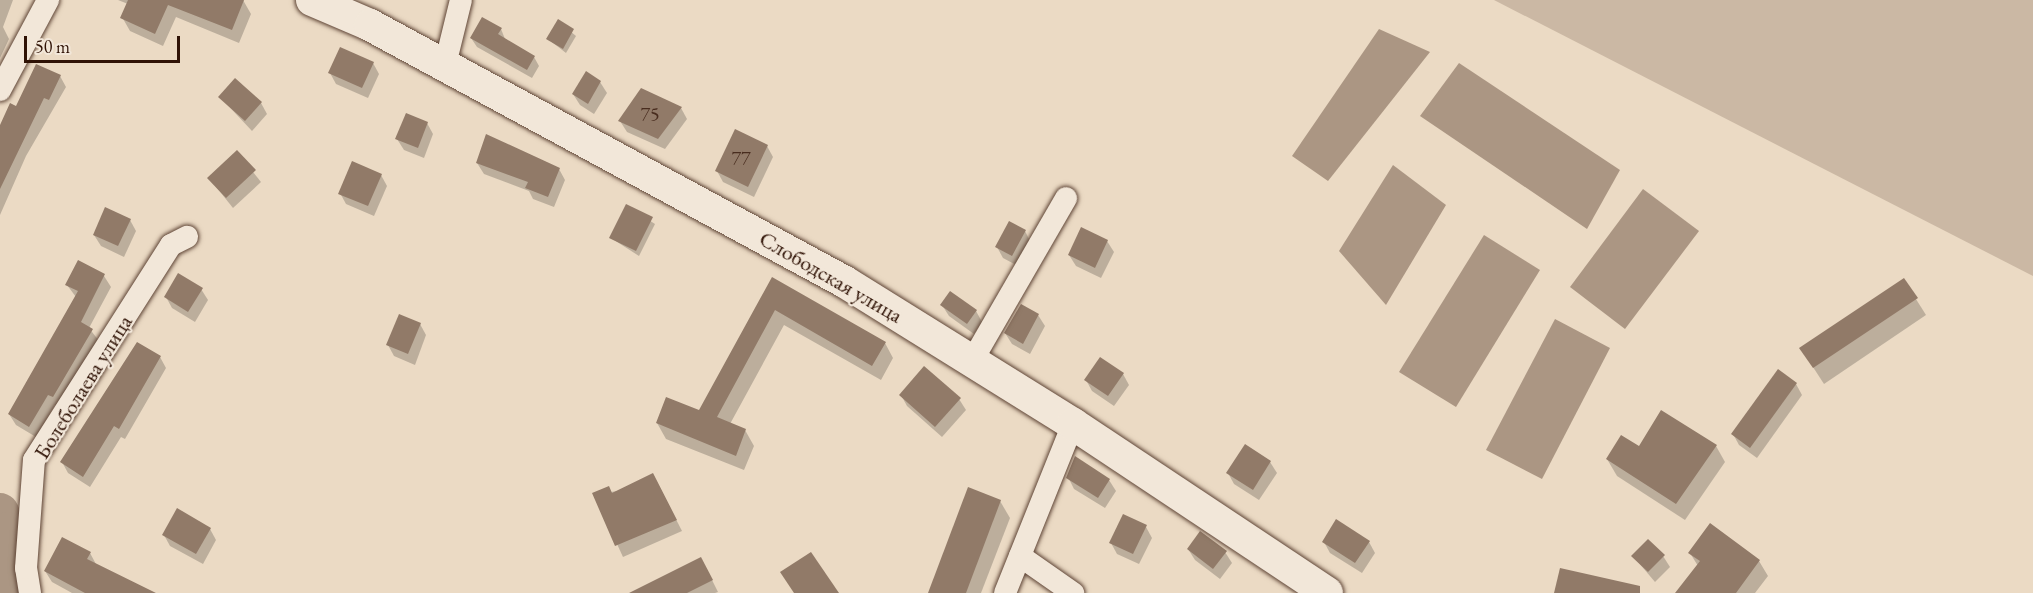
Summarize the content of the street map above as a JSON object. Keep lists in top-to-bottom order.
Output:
{
  "streets": {
    "street": ["Слободская улица", "Болеболаева улица"]
  },
  "house_numbers": ["75", "77"],
  "scale_bar": "50 m"
}
